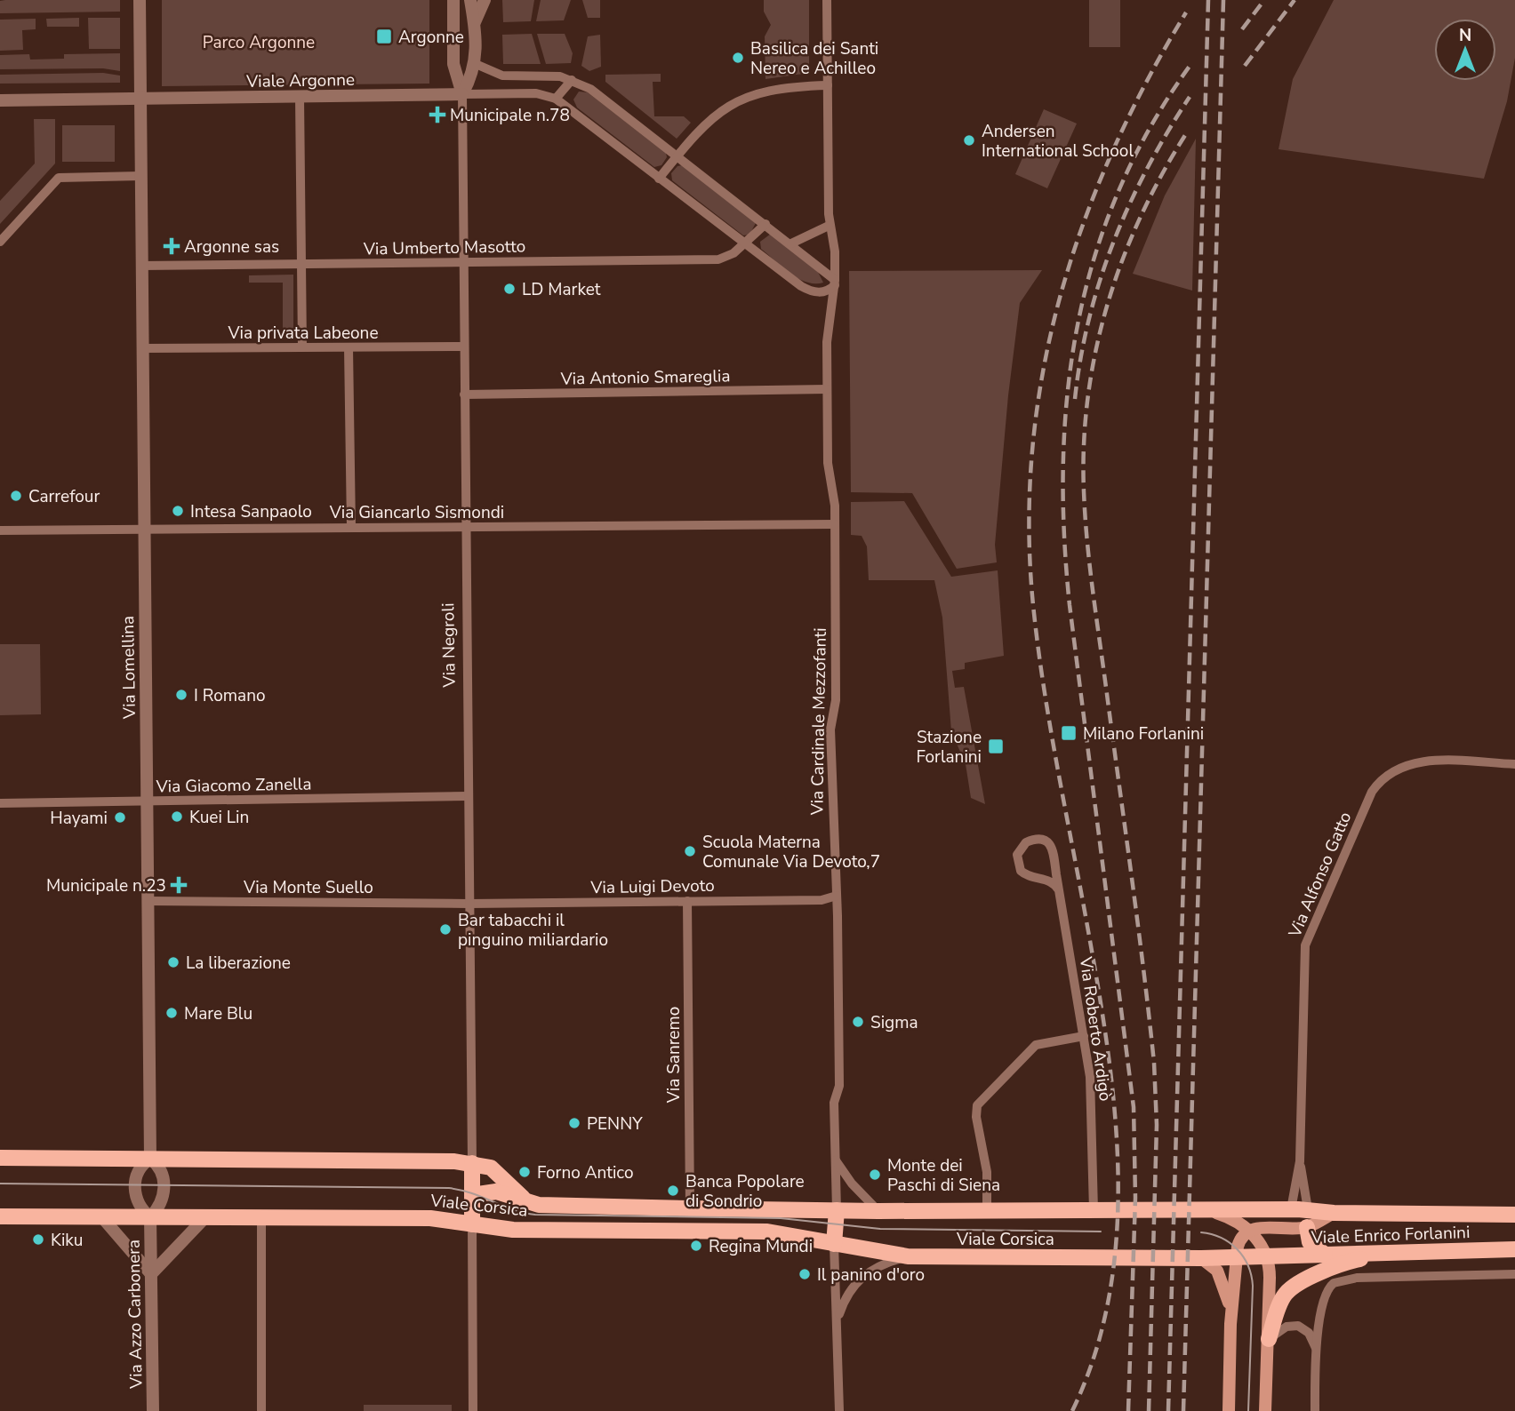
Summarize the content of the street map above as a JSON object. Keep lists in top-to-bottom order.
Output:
{
  "streets": {
    "main road": ["Via Negroli", "Viale Corsica", "Viale Enrico Forlanini"],
    "street": [
      "Viale Argonne",
      "Via Umberto Masotto",
      "Via privata Labeone",
      "Via Antonio Smareglia",
      "Via Giancarlo Sismondi",
      "Via Lomellina",
      "Via Cardinale Mezzofanti",
      "Via Giacomo Zanella",
      "Via Alfonso Gatto",
      "Via Luigi Devoto",
      "Via Monte Suello",
      "Via Roberto Ardigò",
      "Via Sanremo",
      "Via Azzo Carbonera"
    ]
  },
  "crossings": [
    ["Viale Argonne", "Via Negroli"],
    ["Viale Argonne", "Via Lomellina"],
    ["Via Umberto Masotto", "Via Negroli"],
    ["Via Umberto Masotto", "Via Lomellina"],
    ["Via privata Labeone", "Via Negroli"],
    ["Via privata Labeone", "Via Lomellina"],
    ["Via Antonio Smareglia", "Via Negroli"],
    ["Via Antonio Smareglia", "Via Cardinale Mezzofanti"],
    ["Via Giancarlo Sismondi", "Via Negroli"],
    ["Via Giancarlo Sismondi", "Via Lomellina"],
    ["Via Giancarlo Sismondi", "Via Cardinale Mezzofanti"],
    ["Via Negroli", "Via Giacomo Zanella"],
    ["Via Negroli", "Via Luigi Devoto"],
    ["Via Negroli", "Via Monte Suello"],
    ["Via Negroli", "Viale Corsica"],
    ["Via Lomellina", "Via Giacomo Zanella"],
    ["Via Lomellina", "Via Monte Suello"],
    ["Via Lomellina", "Viale Corsica"],
    ["Via Lomellina", "Via Azzo Carbonera"],
    ["Via Cardinale Mezzofanti", "Via Luigi Devoto"],
    ["Via Cardinale Mezzofanti", "Viale Corsica"],
    ["Via Alfonso Gatto", "Viale Enrico Forlanini"],
    ["Via Luigi Devoto", "Via Monte Suello"],
    ["Via Luigi Devoto", "Via Sanremo"],
    ["Via Roberto Ardigò", "Viale Corsica"],
    ["Via Sanremo", "Viale Corsica"],
    ["Viale Corsica", "Viale Enrico Forlanini"],
    ["Viale Corsica", "Via Azzo Carbonera"]
  ],
  "parks": ["Parco Argonne"],
  "places": {
    "transit": ["Argonne", "Milano Forlanini", "Stazione Forlanini"],
    "other": [
      "Basilica dei Santi Nereo e Achilleo",
      "Andersen International School",
      "LD Market",
      "Carrefour",
      "Intesa Sanpaolo",
      "I Romano",
      "Kuei Lin",
      "Hayami",
      "Scuola Materna Comunale Via Devoto,7",
      "Bar tabacchi il pinguino miliardario",
      "La liberazione",
      "Mare Blu",
      "Sigma",
      "PENNY",
      "Forno Antico",
      "Monte dei Paschi di Siena",
      "Banca Popolare di Sondrio",
      "Kiku",
      "Regina Mundi",
      "Il panino d'oro"
    ],
    "health": ["Municipale n.78", "Argonne sas", "Municipale n.23"]
  },
  "north": "top"
}
